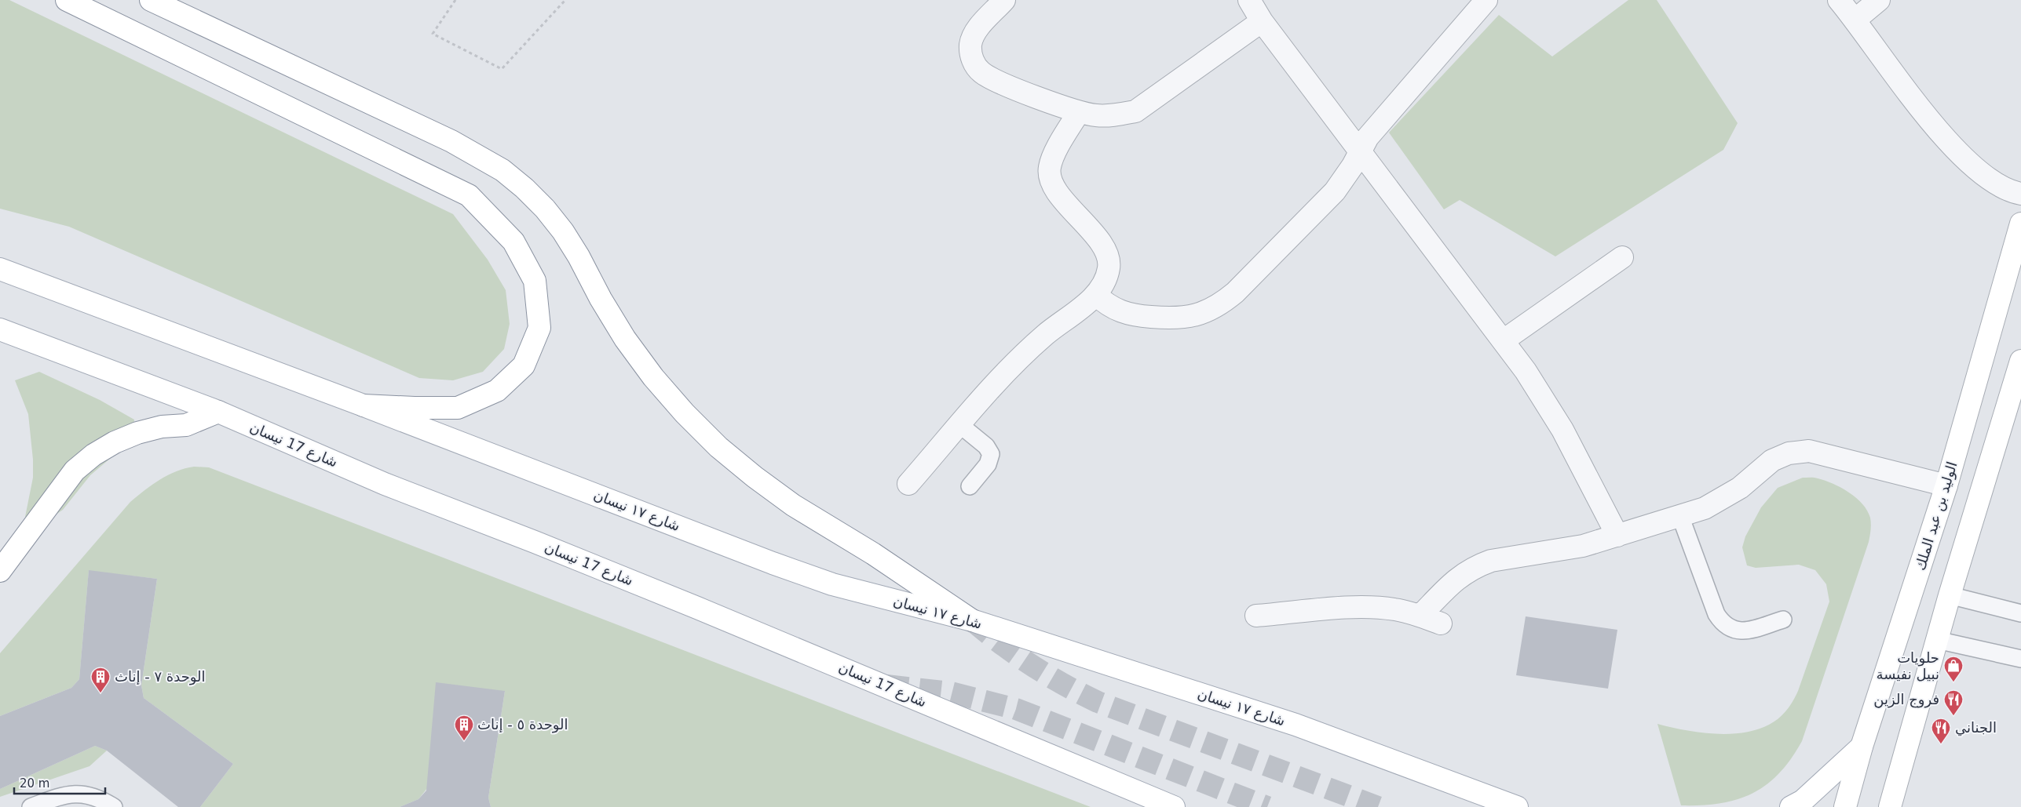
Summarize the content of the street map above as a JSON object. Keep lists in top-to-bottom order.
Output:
{
  "streets": {
    "main road": ["شارع 17 نيسان", "شارع ١٧ نيسان", "الوليد بن عبد الملك"]
  },
  "places": {
    "shop": ["حلويات نبيل نفيسة"],
    "building": ["الوحدة ٧ - إناث", "الوحدة ٥ - إناث"],
    "restaurant": ["فروج الزين", "الجناني"]
  },
  "scale_bar": "20 m"
}
